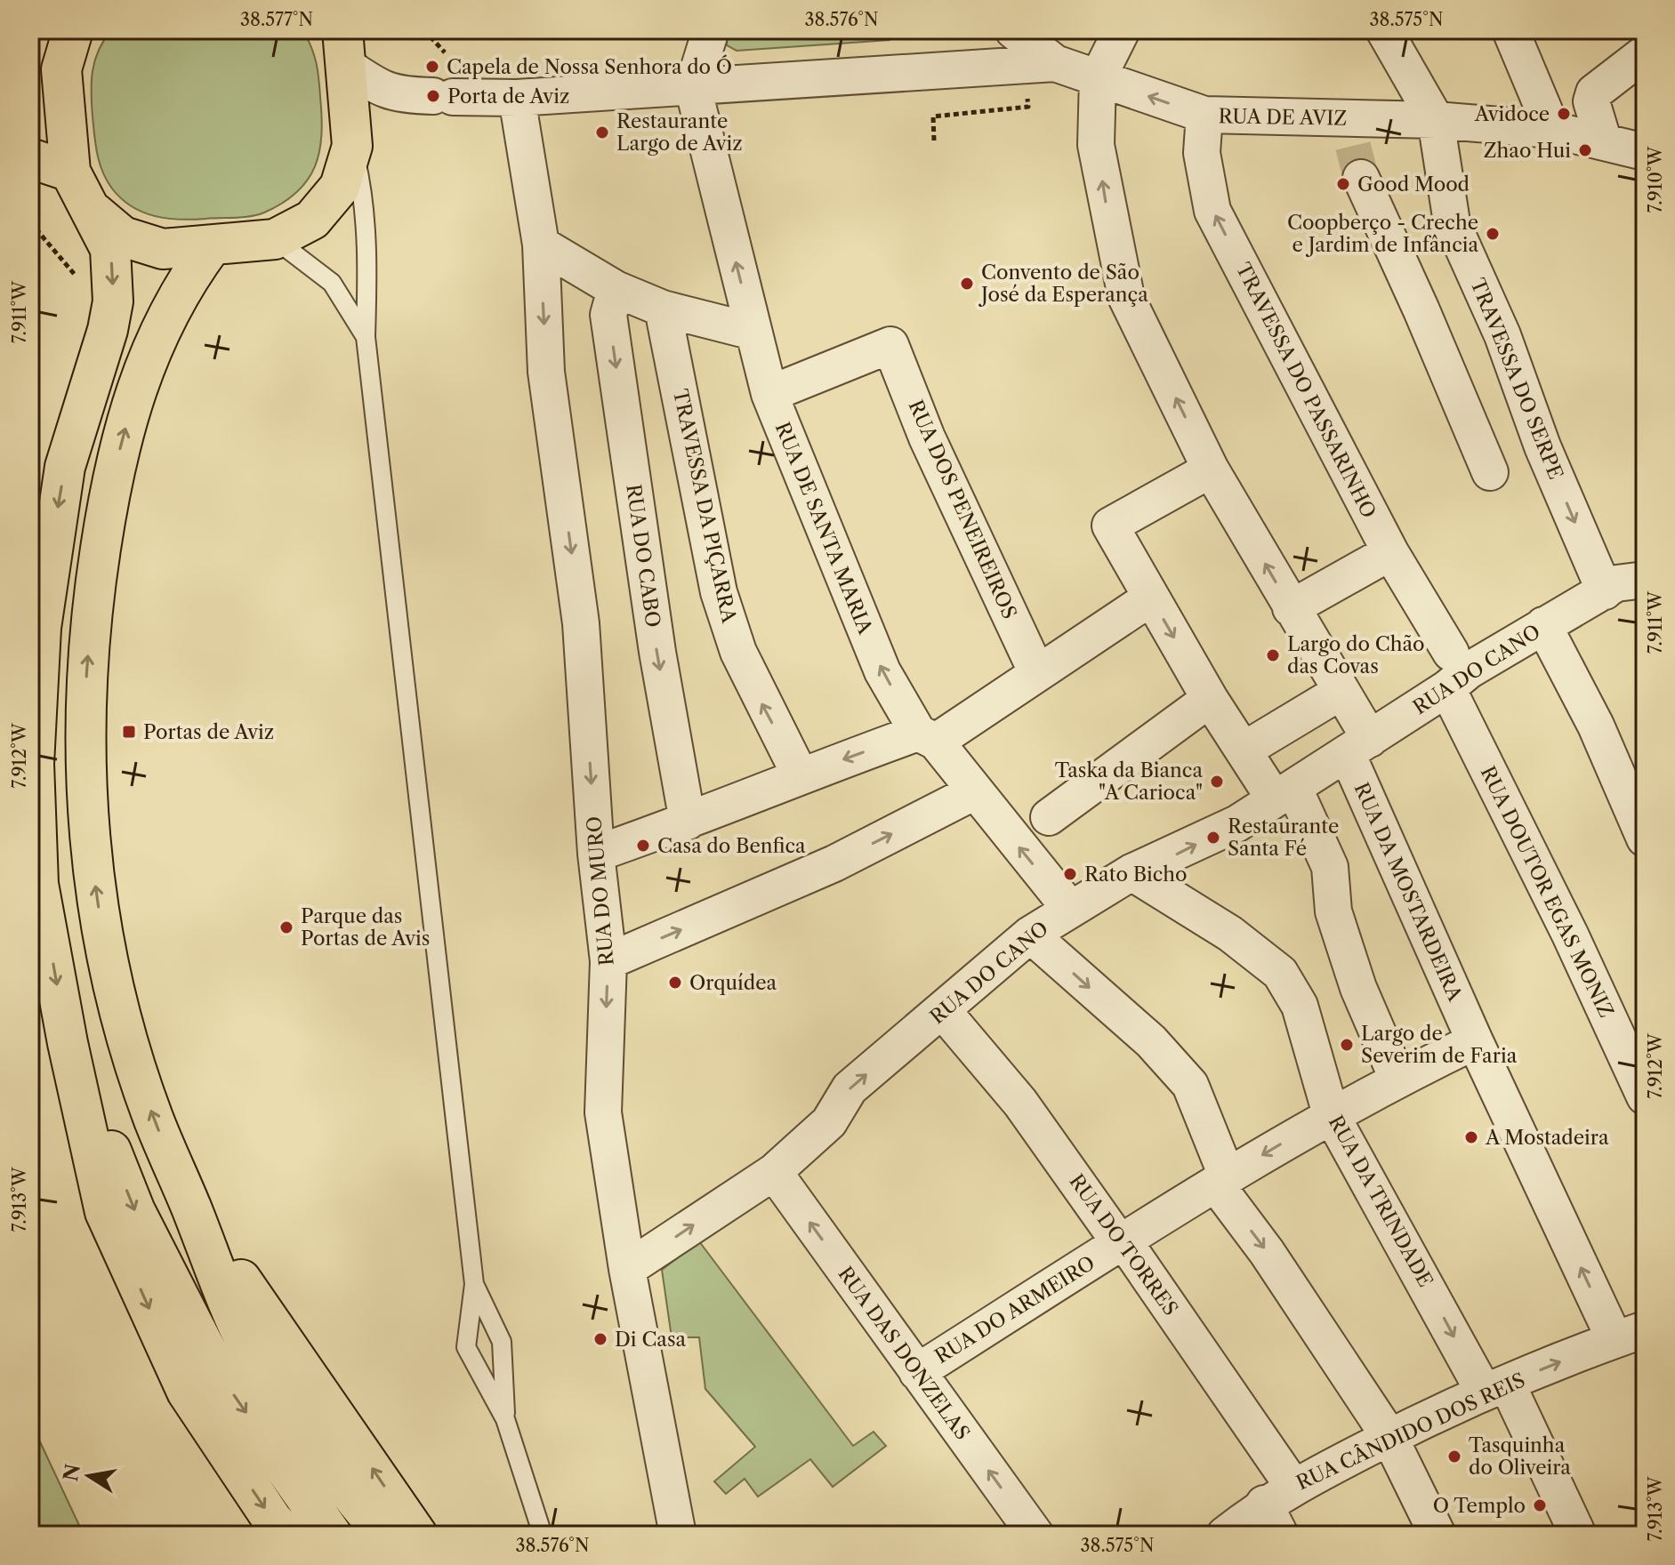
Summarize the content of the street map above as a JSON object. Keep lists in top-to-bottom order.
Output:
{
  "streets": {
    "street": [
      "RUA DE AVIZ",
      "TRAVESSA DO SERPE",
      "TRAVESSA DO PASSARINHO",
      "TRAVESSA DA PIÇARRA",
      "RUA DOS PENEIREIROS",
      "RUA DE SANTA MARIA",
      "RUA DO CABO",
      "RUA DO CANO",
      "RUA DO MURO",
      "RUA DA MOSTARDEIRA",
      "RUA DOUTOR EGAS MONIZ",
      "RUA DA TRINDADE",
      "RUA DO TORRES",
      "RUA DO ARMEIRO",
      "RUA DAS DONZELAS",
      "RUA CÂNDIDO DOS REIS"
    ]
  },
  "crossings": [
    ["RUA DE AVIZ", "TRAVESSA DO SERPE"],
    ["RUA DE AVIZ", "TRAVESSA DO PASSARINHO"],
    ["RUA DE AVIZ", "RUA DE SANTA MARIA"],
    ["RUA DE AVIZ", "RUA DO MURO"],
    ["TRAVESSA DO SERPE", "RUA DO CANO"],
    ["RUA DOS PENEIREIROS", "RUA DE SANTA MARIA"],
    ["RUA DE SANTA MARIA", "RUA DO CANO"],
    ["RUA DO CANO", "RUA DO MURO"],
    ["RUA DO CANO", "RUA DA MOSTARDEIRA"],
    ["RUA DO CANO", "RUA DOUTOR EGAS MONIZ"],
    ["RUA DO CANO", "RUA DA TRINDADE"],
    ["RUA DO CANO", "RUA DO TORRES"],
    ["RUA DO CANO", "RUA DAS DONZELAS"],
    ["RUA DA MOSTARDEIRA", "RUA CÂNDIDO DOS REIS"],
    ["RUA DA TRINDADE", "RUA DO ARMEIRO"],
    ["RUA DA TRINDADE", "RUA CÂNDIDO DOS REIS"],
    ["RUA DO TORRES", "RUA DO ARMEIRO"],
    ["RUA DO TORRES", "RUA CÂNDIDO DOS REIS"],
    ["RUA DO ARMEIRO", "RUA DAS DONZELAS"]
  ],
  "one_way": [
    "TRAVESSA DA PIÇARRA",
    "RUA DE SANTA MARIA",
    "RUA DO CABO",
    "RUA DO MURO",
    "RUA DAS DONZELAS"
  ],
  "places": {
    "other": [
      "Capela de Nossa Senhora do Ó",
      "Porta de Aviz",
      "Avidoce",
      "Restaurante Largo de Aviz",
      "Zhao Hui",
      "Good Mood",
      "Coopberço - Creche e Jardim de Infância",
      "Convento de São José da Esperança",
      "Largo do Chão das Covas",
      "Taska da Bianca \"A Carioca\"",
      "Restaurante Santa Fé",
      "Casa do Benfica",
      "Rato Bicho",
      "Parque das Portas de Avis",
      "Orquídea",
      "Largo de Severim de Faria",
      "A Mostadeira",
      "Di Casa",
      "Tasquinha do Oliveira",
      "O Templo"
    ],
    "transit": ["Portas de Aviz"]
  },
  "north": "left",
  "coordinates": [
    "38.577°N",
    "38.576°N",
    "38.575°N",
    "7.910°W",
    "7.911°W",
    "7.912°W",
    "7.913°W"
  ]
}
